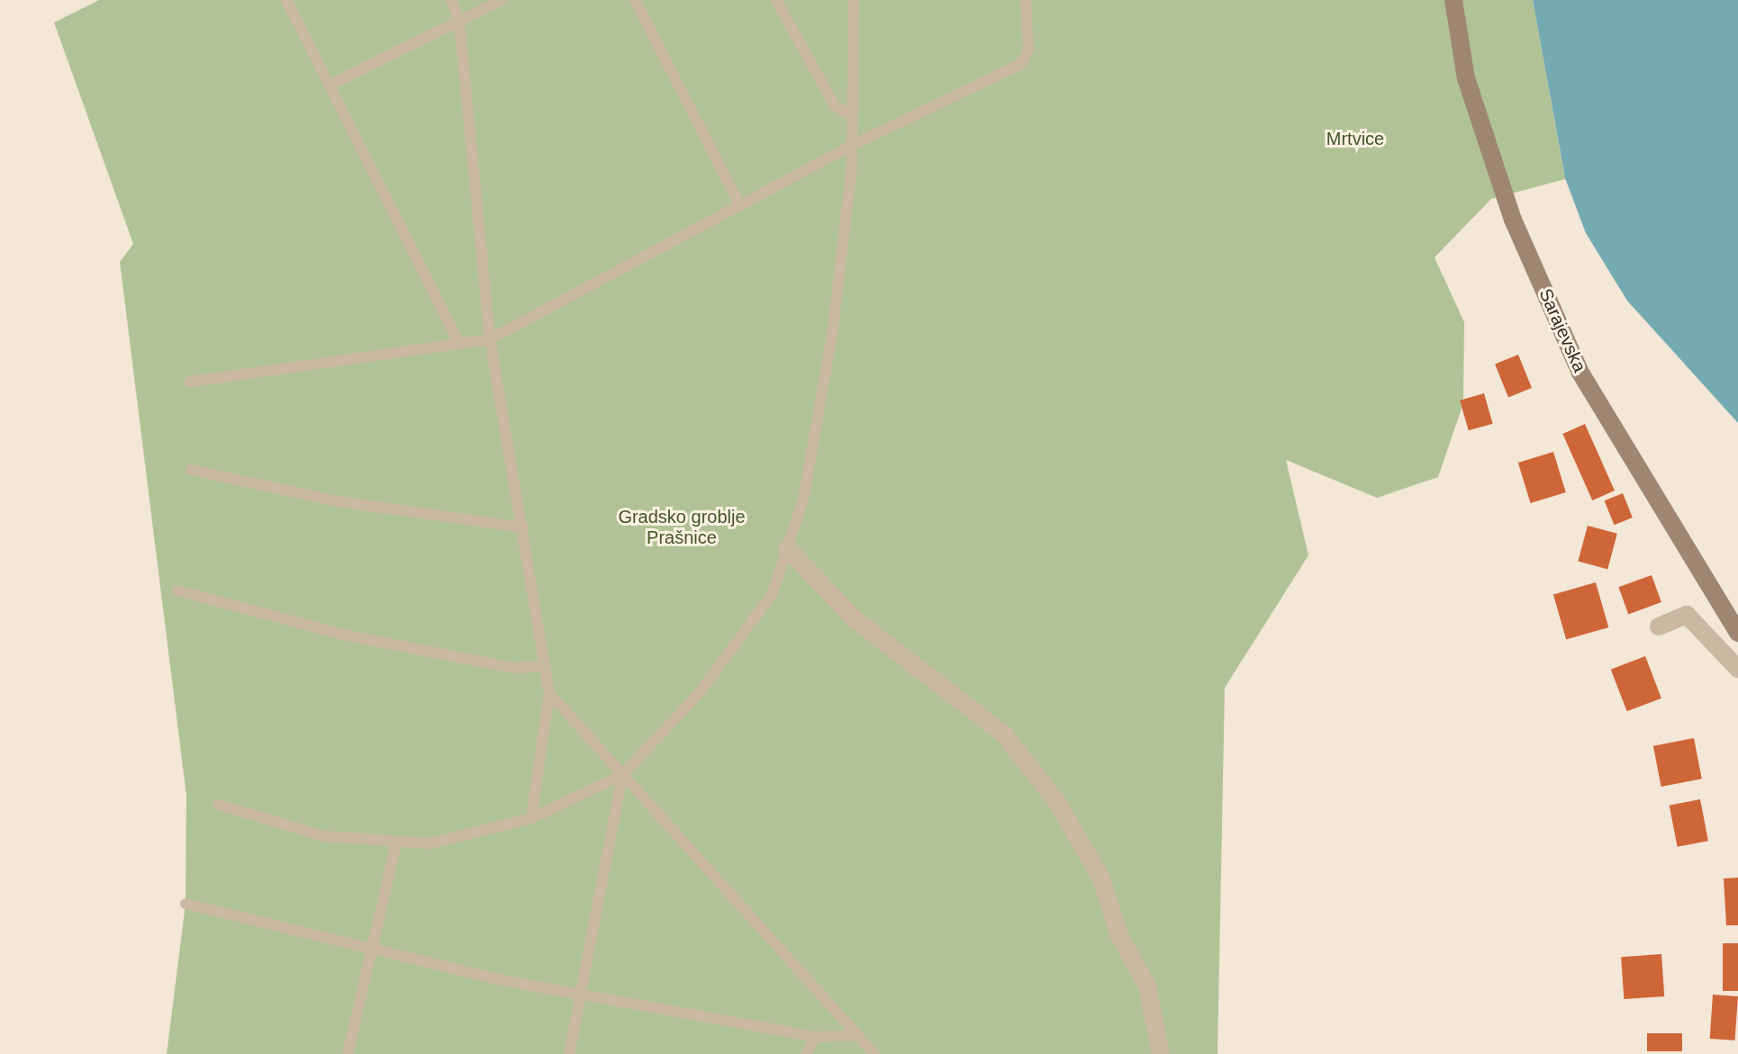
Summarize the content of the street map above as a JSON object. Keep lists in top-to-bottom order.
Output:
{
  "streets": {
    "main road": ["Sarajevska"]
  },
  "parks": ["Mrtvice", "Gradsko groblje Prašnice"]
}
